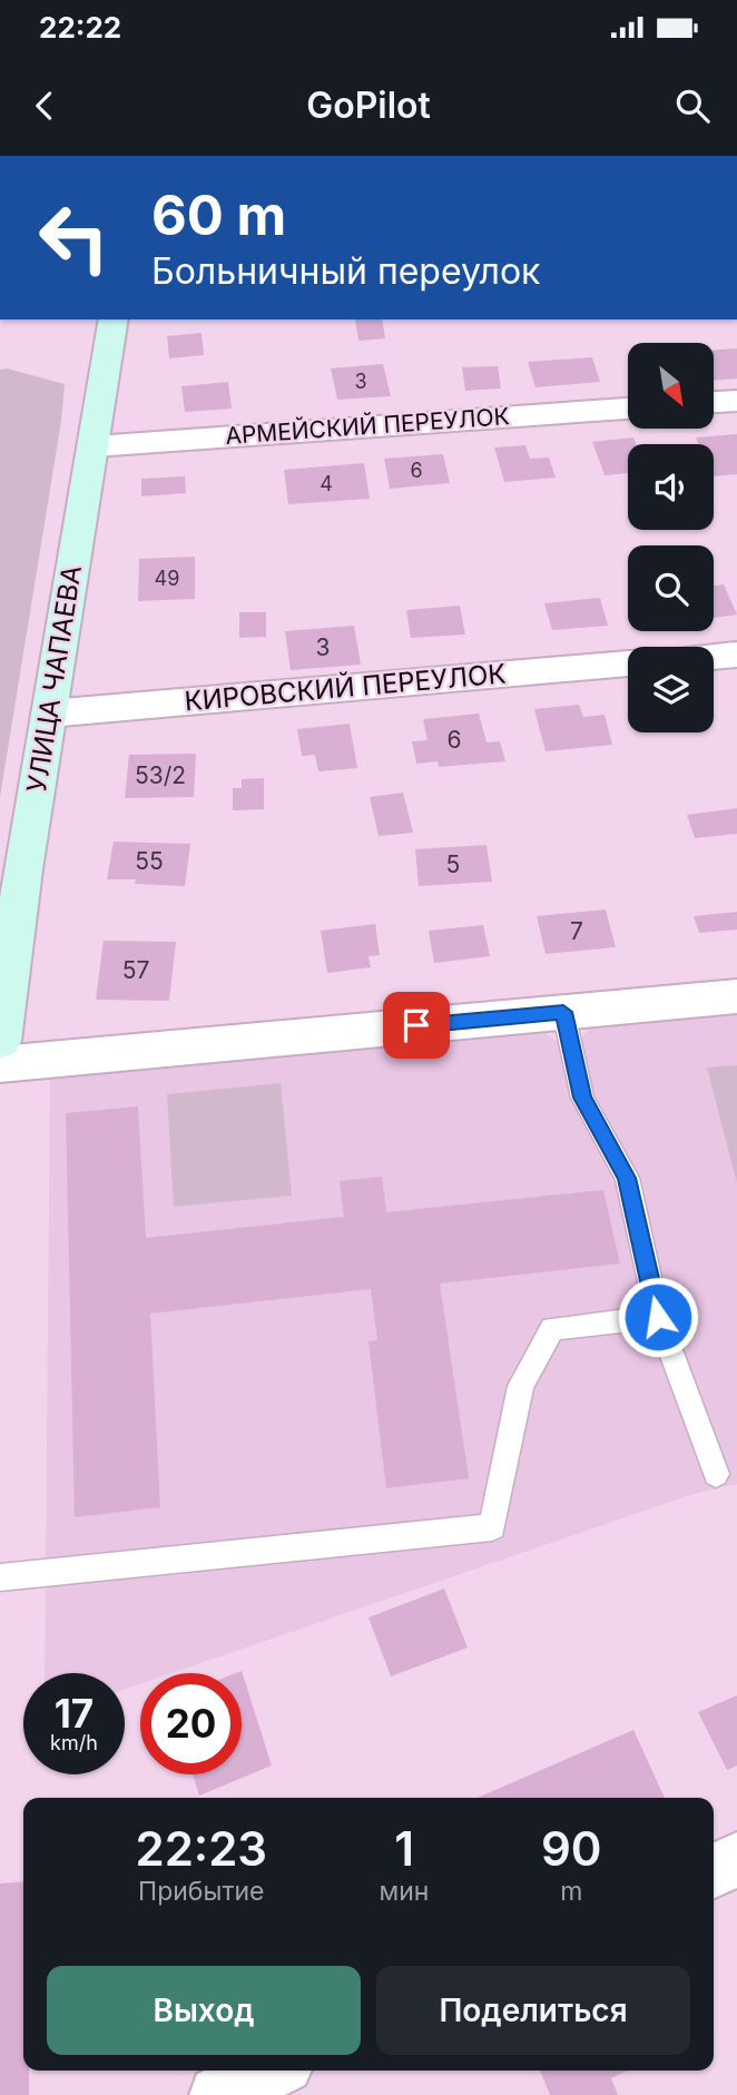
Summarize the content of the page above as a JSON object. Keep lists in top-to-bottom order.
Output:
{
  "streets": {
    "street": ["АРМЕЙСКИЙ ПЕРЕУЛОК", "УЛИЦА ЧАПАЕВА", "КИРОВСКИЙ ПЕРЕУЛОК"]
  },
  "crossings": [
    ["АРМЕЙСКИЙ ПЕРЕУЛОК", "УЛИЦА ЧАПАЕВА"],
    ["УЛИЦА ЧАПАЕВА", "КИРОВСКИЙ ПЕРЕУЛОК"]
  ],
  "house_numbers": [
    "3",
    "6",
    "4",
    "49",
    "3",
    "6",
    "53/2",
    "55",
    "5",
    "7",
    "57"
  ],
  "north": "bottom right",
  "page": {
    "status": "22:22",
    "header": "GoPilot",
    "turn": ["60 m", "Больничный переулок"],
    "speed": "17 km/h",
    "limit": "20",
    "eta": [
      "22:23",
      "Прибытие",
      "1",
      "мин",
      "90",
      "m"
    ],
    "buttons": ["Выход", "Поделиться"]
  }
}
